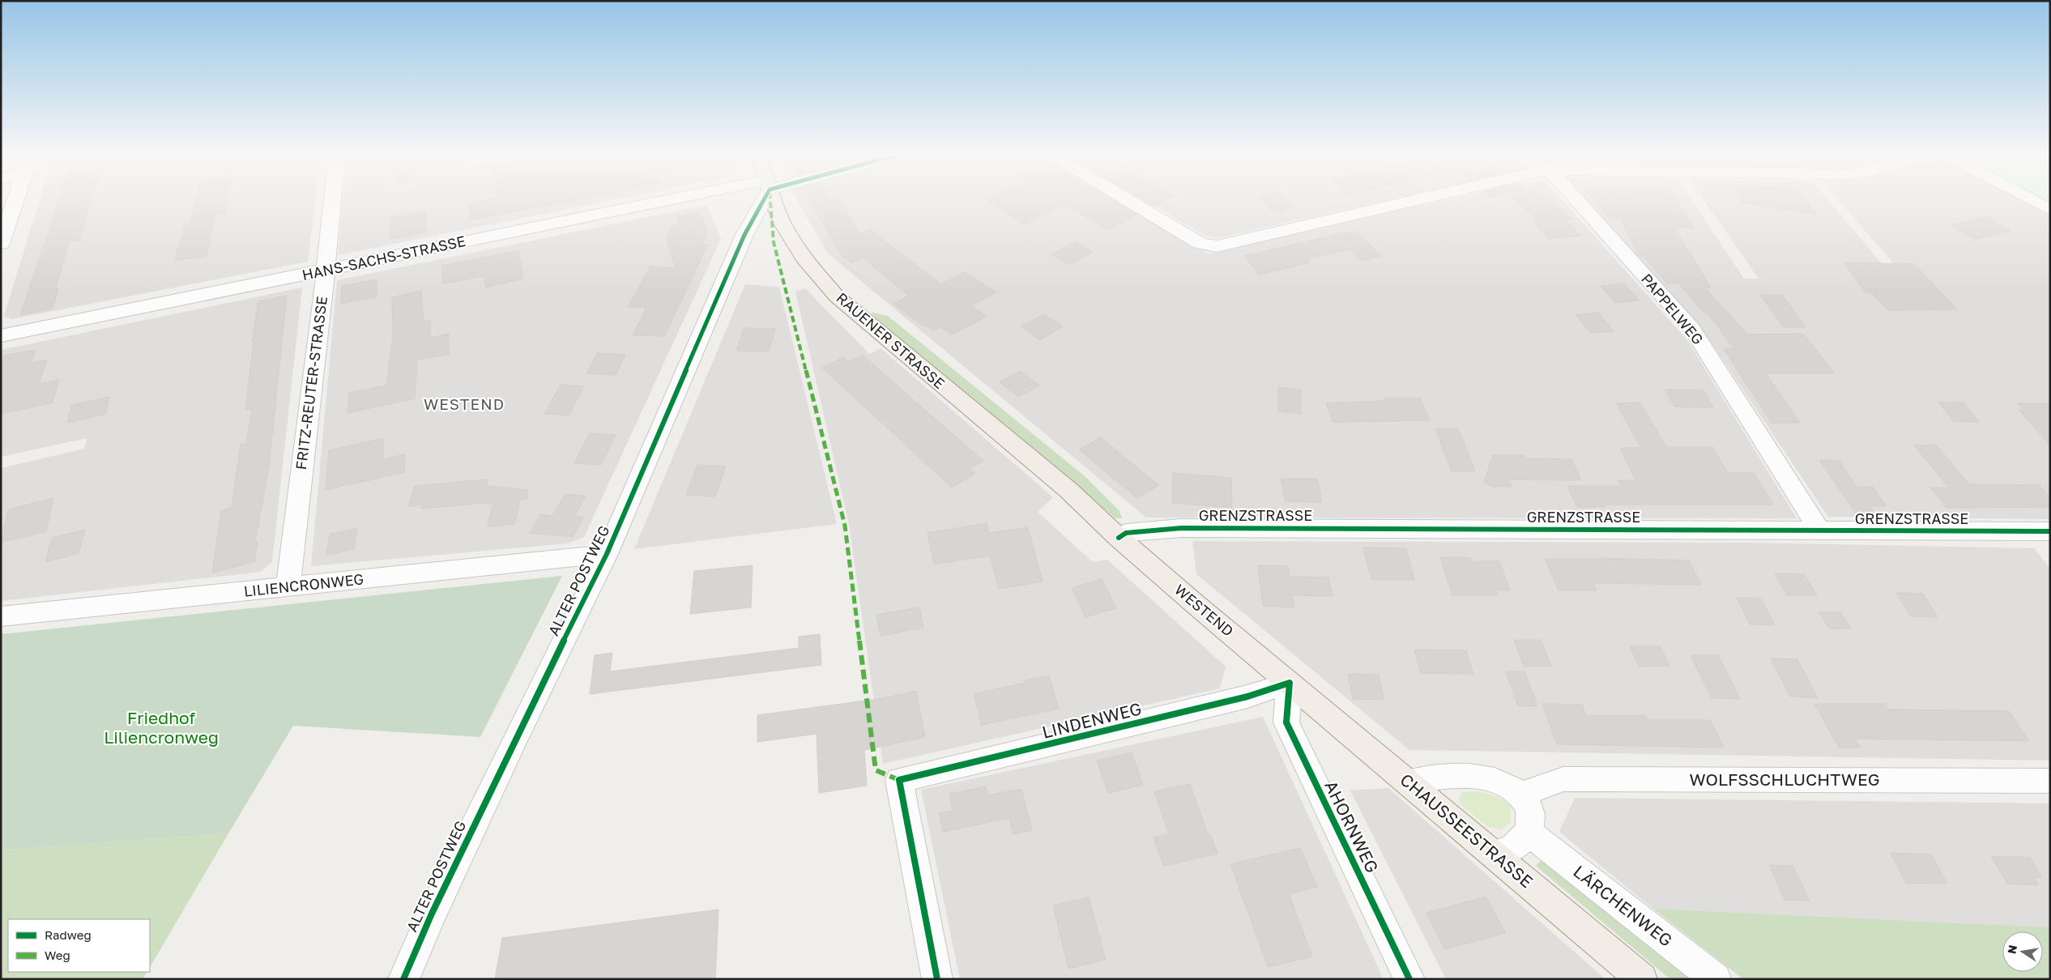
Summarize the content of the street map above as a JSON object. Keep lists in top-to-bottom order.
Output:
{
  "streets": {
    "main road": ["RAUENER STRASSE", "WESTEND", "CHAUSSEESTRASSE"],
    "street": [
      "HANS-SACHS-STRASSE",
      "PAPPELWEG",
      "FRITZ-REUTER-STRASSE",
      "GRENZSTRASSE",
      "ALTER POSTWEG",
      "LILIENCRONWEG",
      "LINDENWEG",
      "WOLFSSCHLUCHTWEG",
      "AHORNWEG",
      "LÄRCHENWEG"
    ]
  },
  "crossings": [
    ["HANS-SACHS-STRASSE", "FRITZ-REUTER-STRASSE"],
    ["PAPPELWEG", "GRENZSTRASSE"],
    ["RAUENER STRASSE", "GRENZSTRASSE"],
    ["RAUENER STRASSE", "WESTEND"],
    ["FRITZ-REUTER-STRASSE", "LILIENCRONWEG"],
    ["GRENZSTRASSE", "WESTEND"],
    ["ALTER POSTWEG", "LILIENCRONWEG"],
    ["WESTEND", "LINDENWEG"],
    ["WESTEND", "AHORNWEG"],
    ["WESTEND", "CHAUSSEESTRASSE"],
    ["LINDENWEG", "AHORNWEG"],
    ["LINDENWEG", "CHAUSSEESTRASSE"],
    ["AHORNWEG", "CHAUSSEESTRASSE"]
  ],
  "districts": ["WESTEND"],
  "parks": ["Friedhof Liliencronweg"],
  "legend": ["Radweg", "Weg"],
  "north": "left"
}
